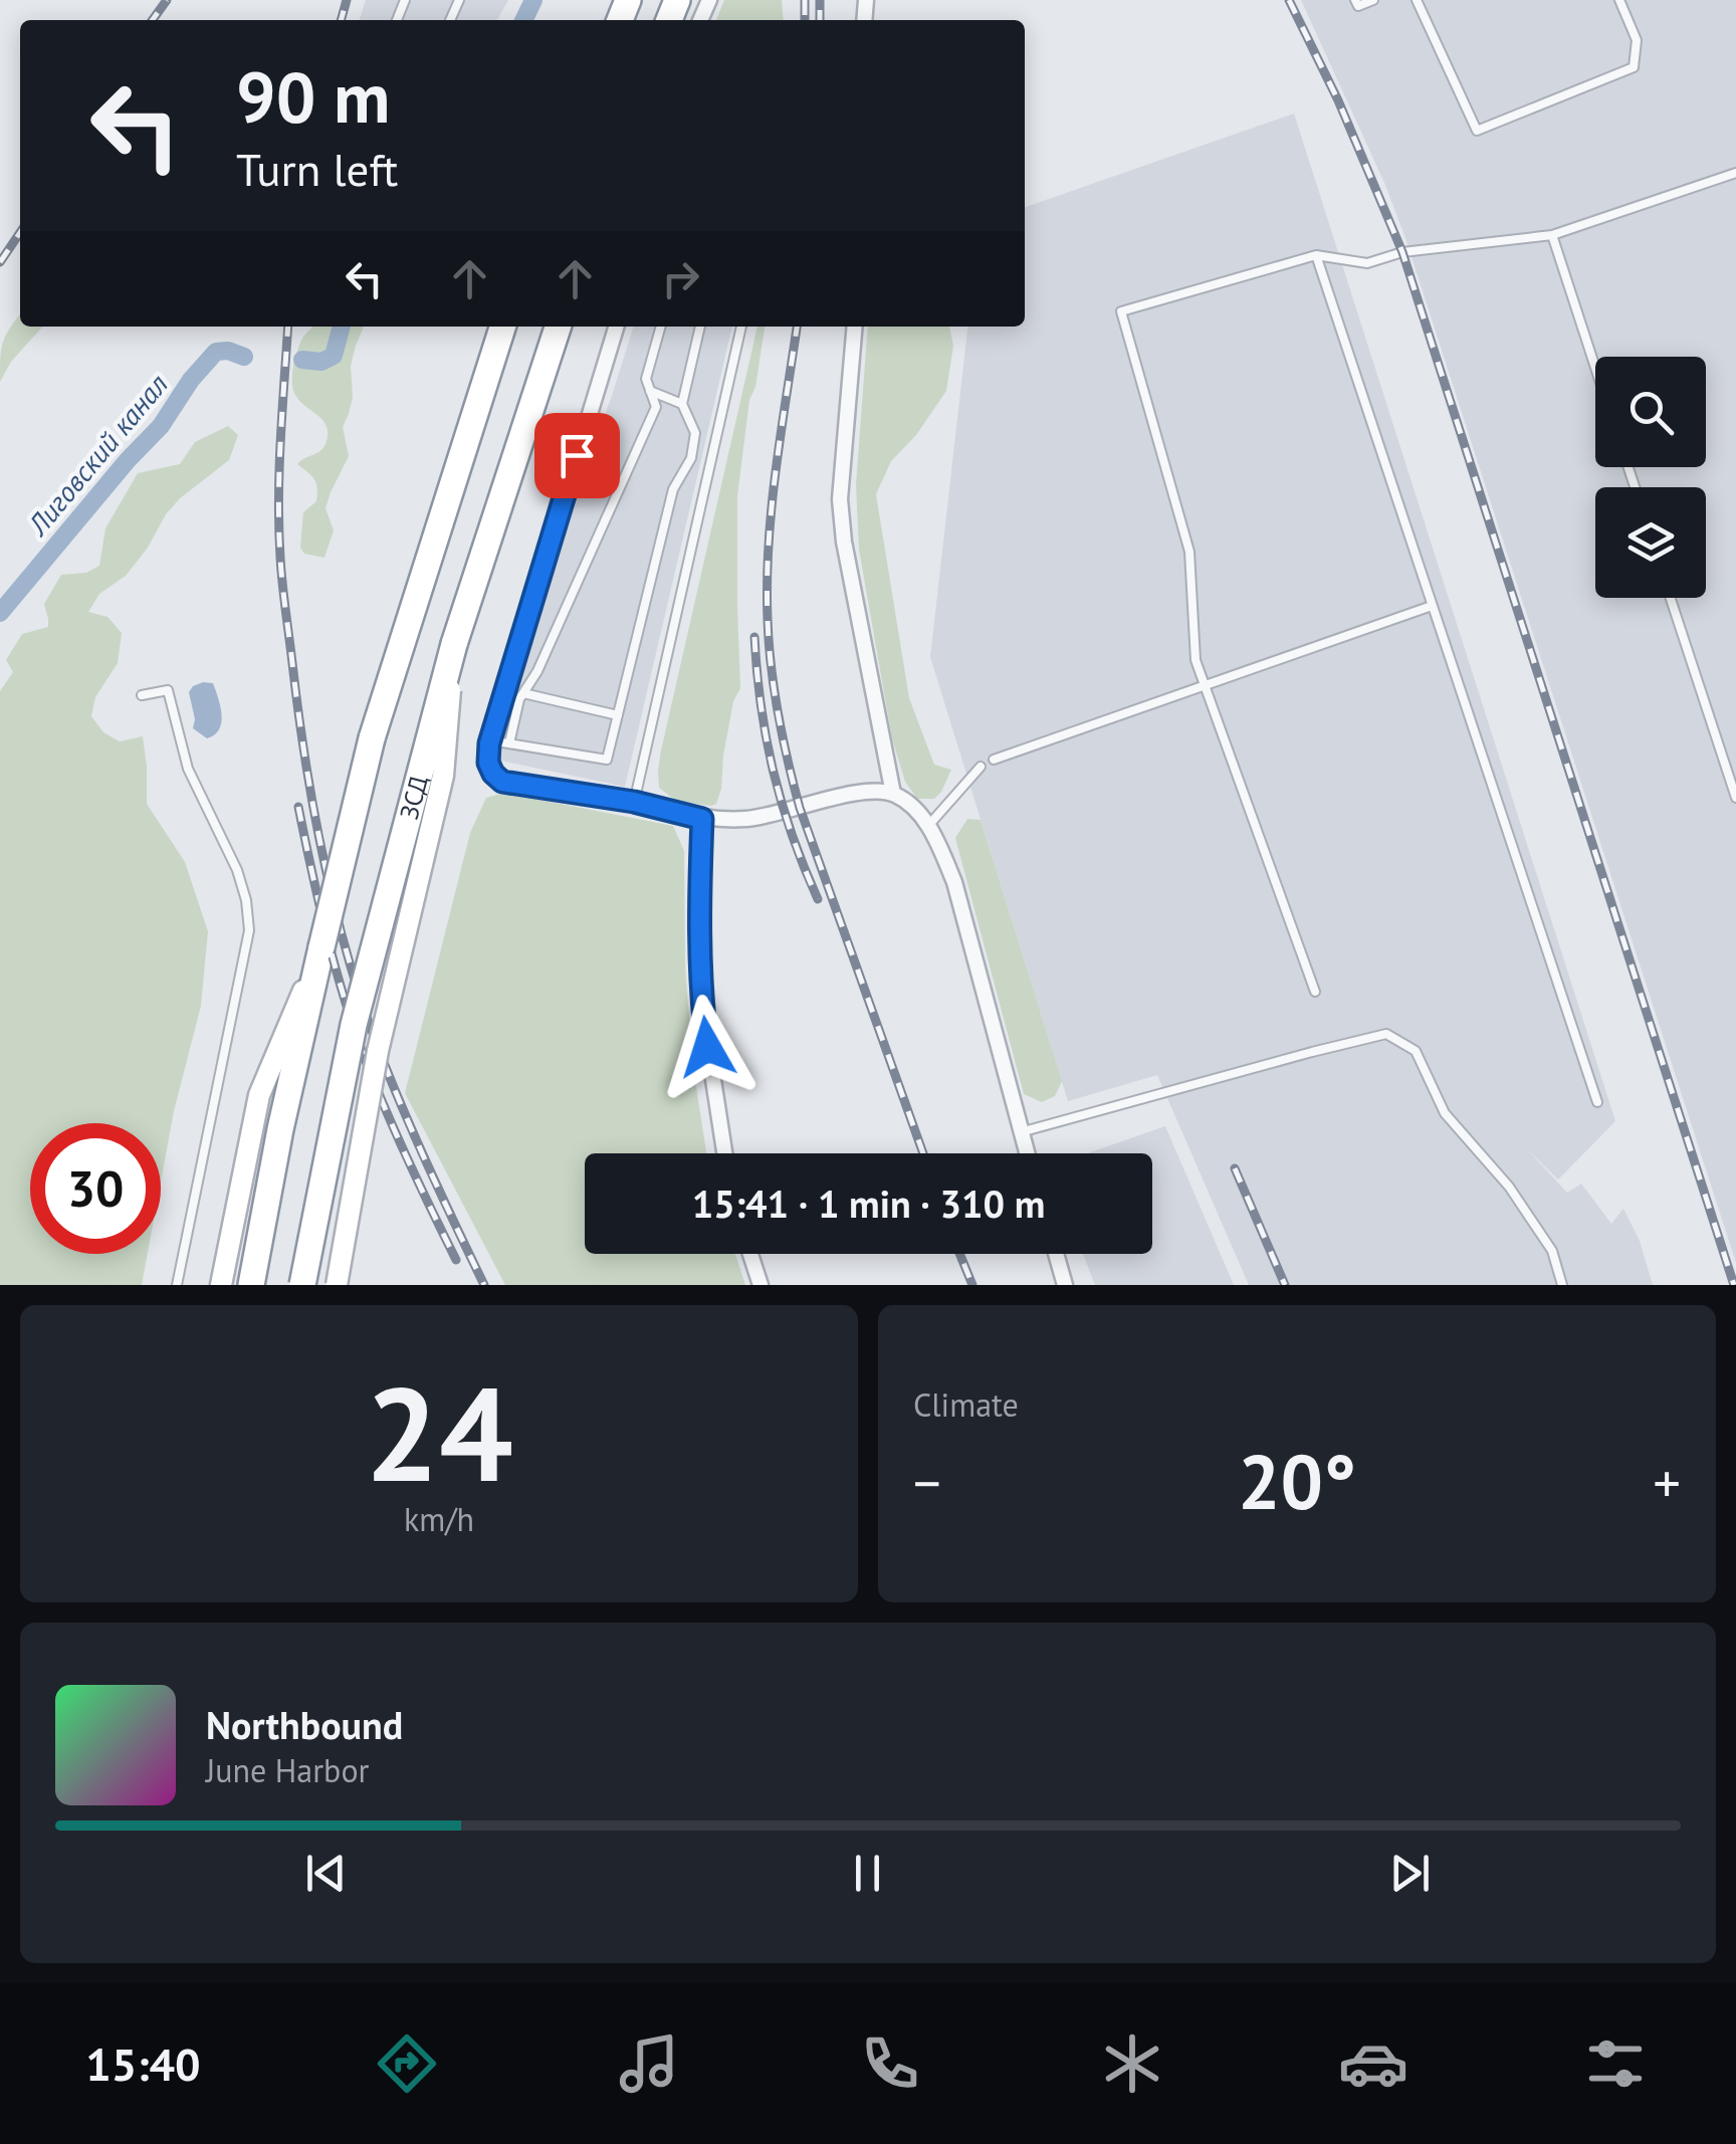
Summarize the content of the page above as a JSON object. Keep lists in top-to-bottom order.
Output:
{
  "streets": {
    "highway": ["ЗСД"]
  },
  "water": ["Лиговский канал"],
  "page": {
    "turn": ["90 m", "Turn left"],
    "limit": "30",
    "trip": "15:41 · 1 min · 310 m",
    "tile": [
      ["24", "km/h"],
      "Climate"
    ],
    "heat": ["−", "20°", "+"],
    "song": ["Northbound", "June Harbor"],
    "tabs": "15:40"
  }
}
